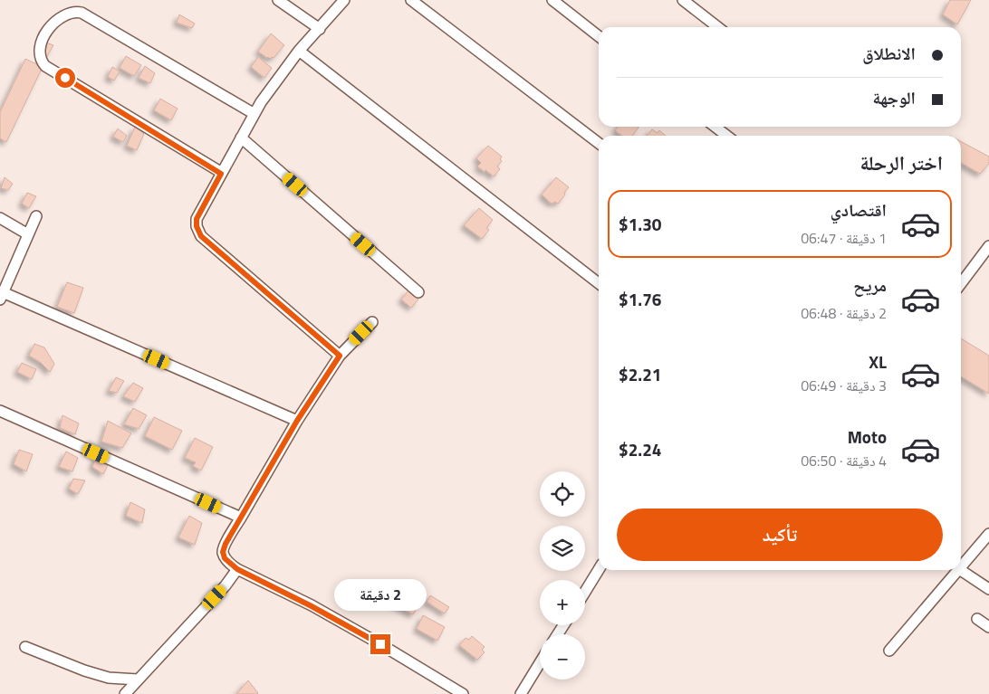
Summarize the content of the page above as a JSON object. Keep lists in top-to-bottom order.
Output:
{
  "page": {
    "banner": ["الانطلاق", "الوجهة"],
    "heading": "اختر الرحلة",
    "list": [
      {
        "name": "اقتصادي",
        "note": "1 دقيقة · 06:47",
        "value": "$1.30"
      },
      {
        "name": "مريح",
        "note": "2 دقيقة · 06:48",
        "value": "$1.76"
      },
      {
        "name": "XL",
        "note": "3 دقيقة · 06:49",
        "value": "$2.21"
      },
      {
        "name": "Moto",
        "note": "4 دقيقة · 06:50",
        "value": "$2.24"
      }
    ],
    "map_buttons": ["+", "−"],
    "buttons": "تأكيد",
    "bubble": "2 دقيقة"
  }
}
